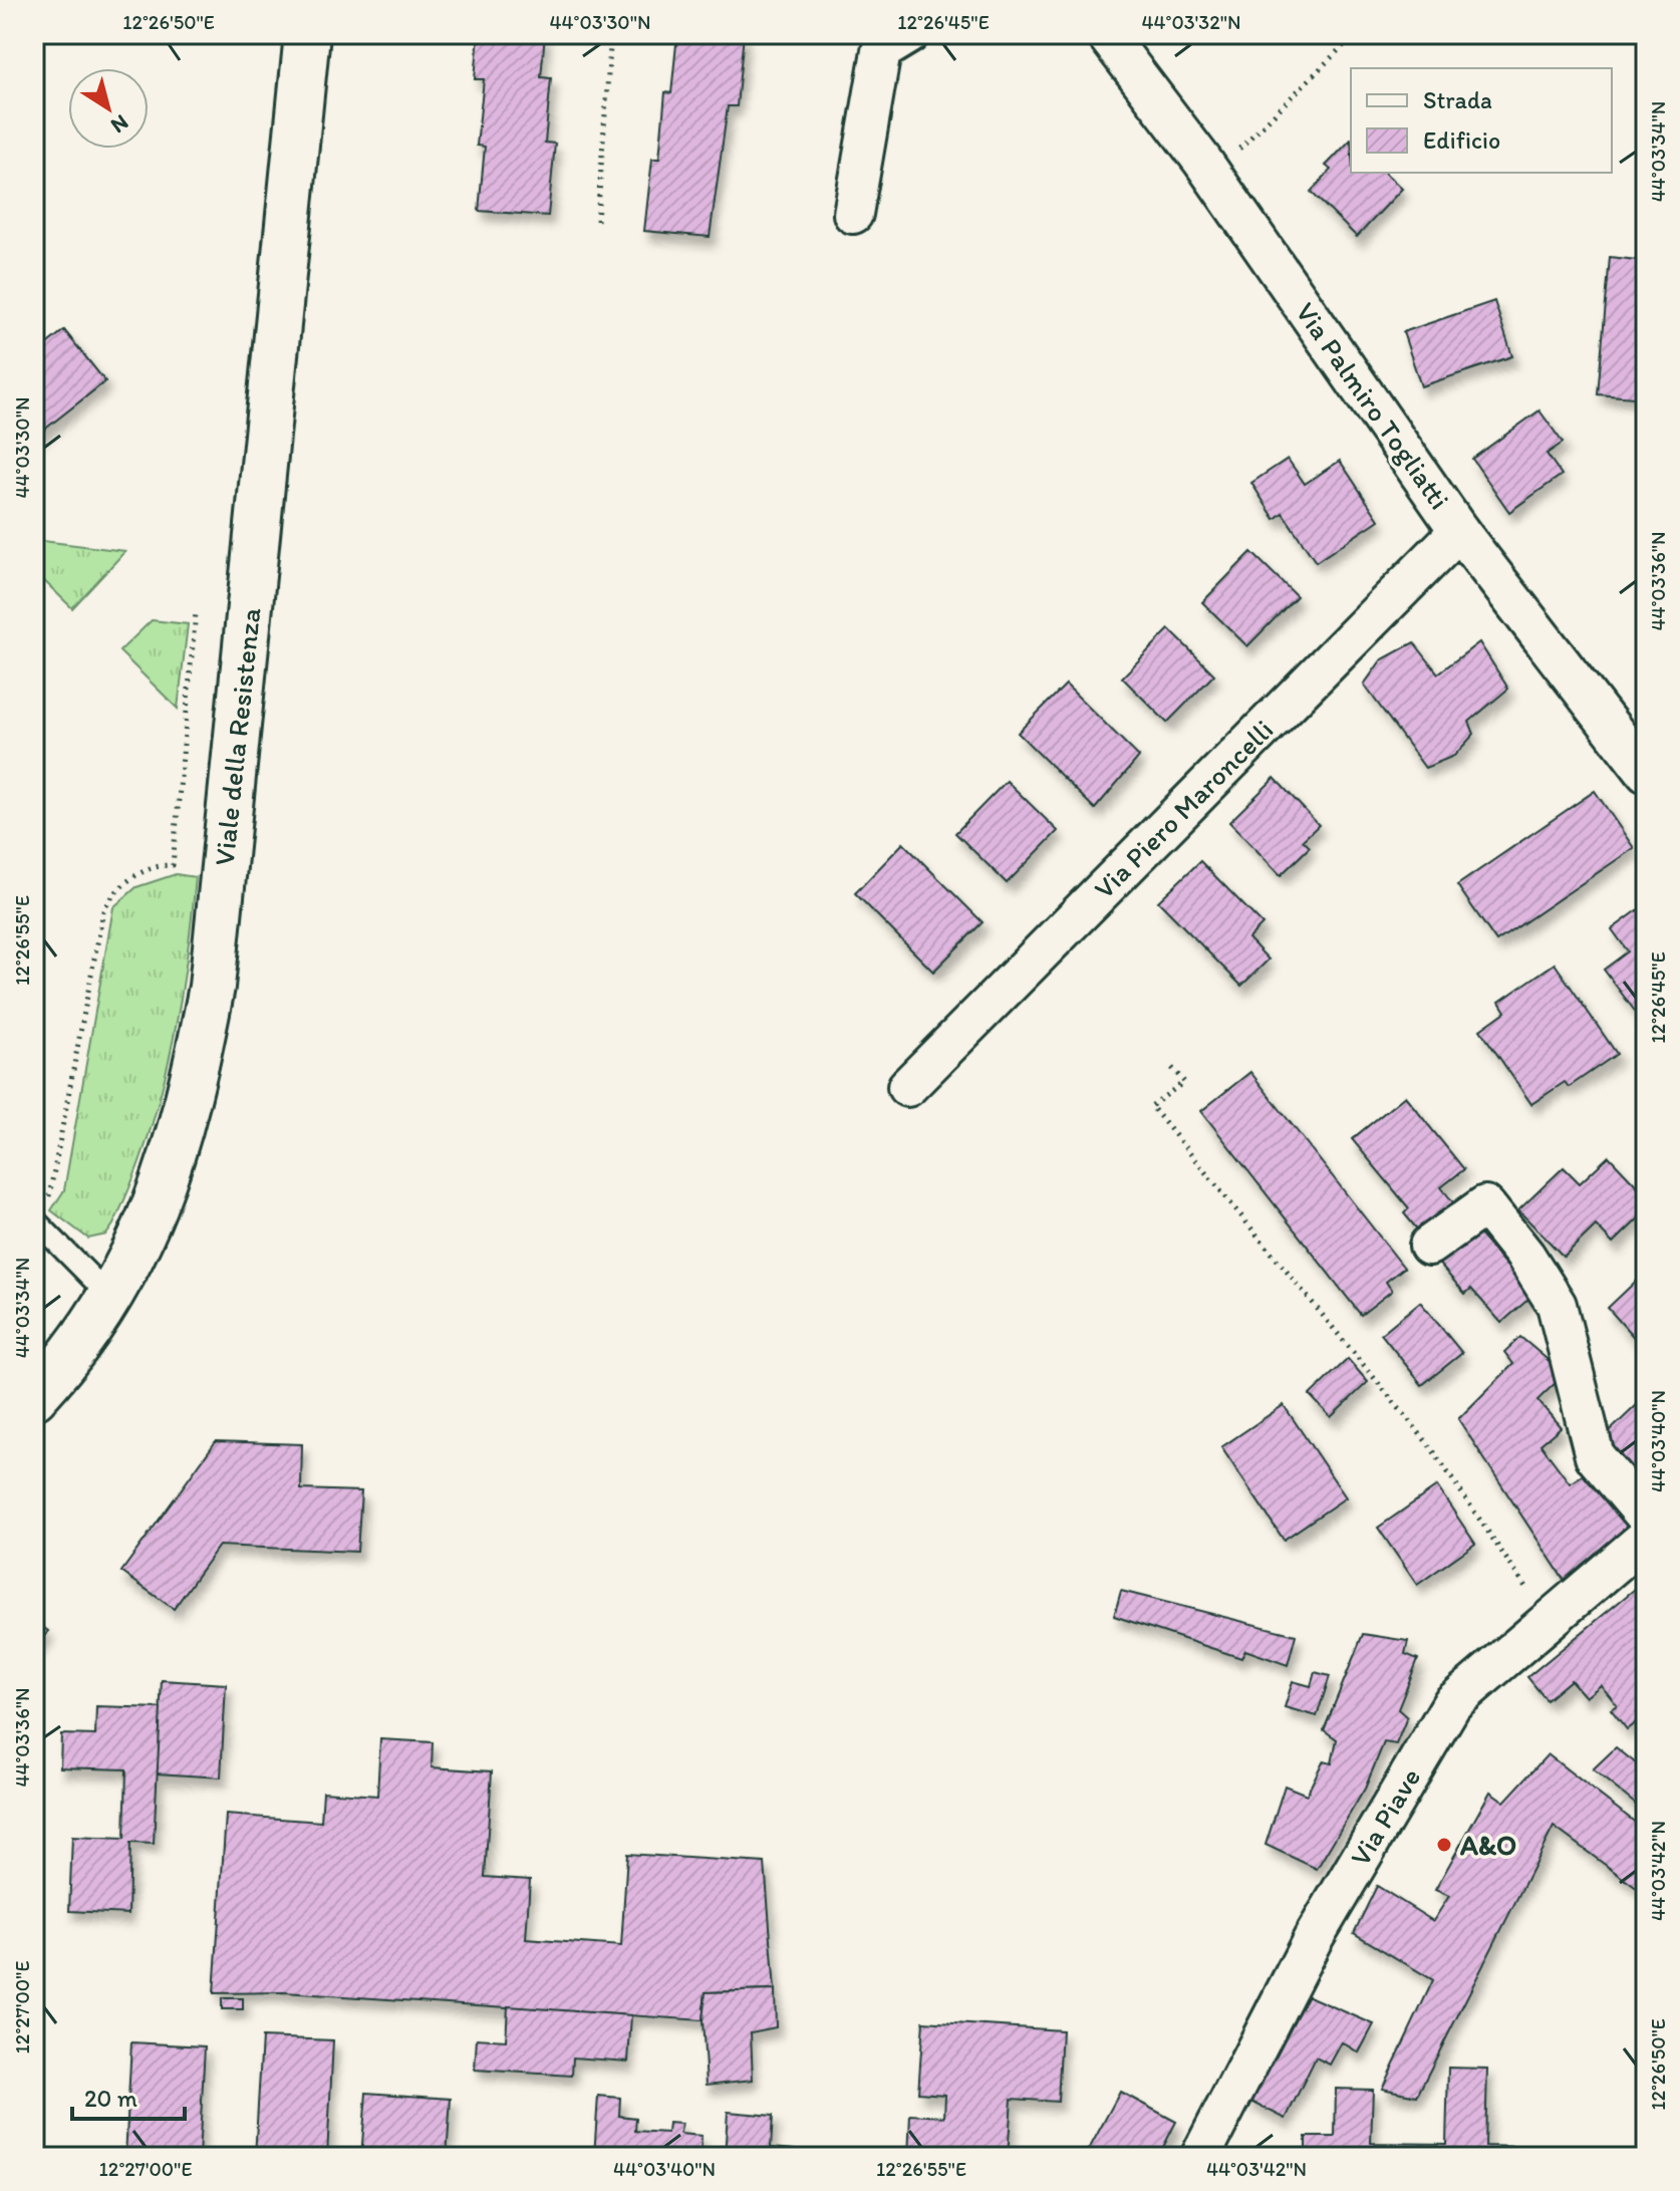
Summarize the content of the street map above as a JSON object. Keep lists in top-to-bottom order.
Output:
{
  "streets": {
    "street": [
      "Via Palmiro Togliatti",
      "Viale della Resistenza",
      "Via Piero Maroncelli",
      "Via Piave"
    ]
  },
  "crossings": [
    ["Via Palmiro Togliatti", "Via Piero Maroncelli"]
  ],
  "places": ["A&O"],
  "legend": ["Strada", "Edificio"],
  "scale_bar": "20 m",
  "north": "bottom right",
  "coordinates": [
    "12°26'50\"E",
    "44°03'30\"N",
    "12°26'45\"E",
    "44°03'32\"N",
    "44°03'34\"N",
    "44°03'36\"N",
    "12°26'55\"E",
    "44°03'40\"N",
    "44°03'42\"N",
    "12°27'00\"E"
  ]
}
